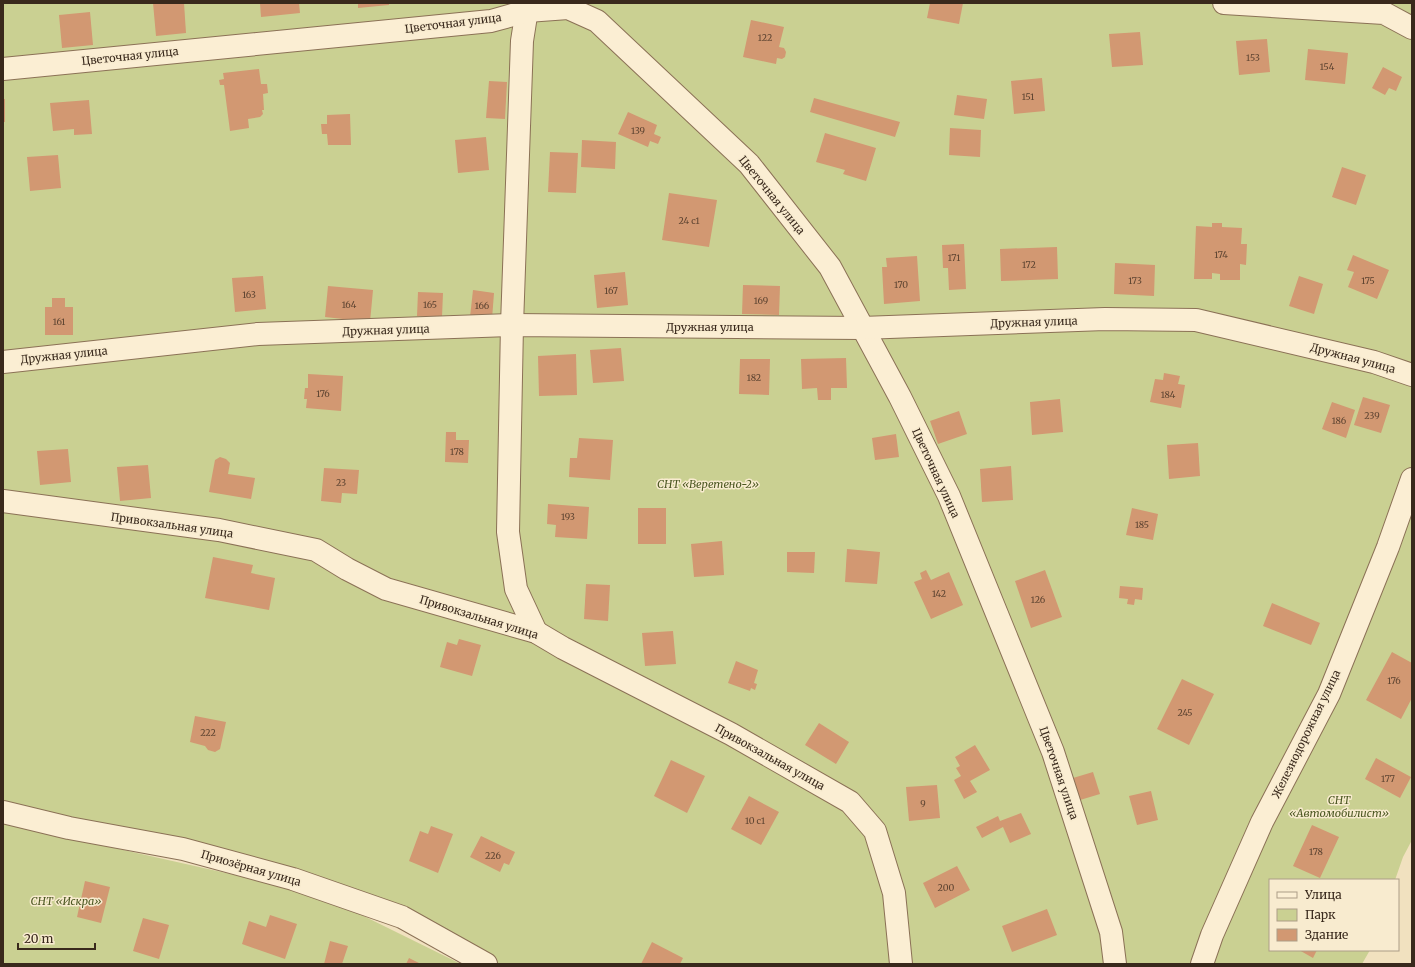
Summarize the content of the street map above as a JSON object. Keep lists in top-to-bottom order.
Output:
{
  "streets": {
    "street": [
      "Цветочная улица",
      "Дружная улица",
      "Привокзальная улица",
      "Железнодорожная улица",
      "Приозёрная улица"
    ]
  },
  "crossings": [
    ["Цветочная улица", "Дружная улица"]
  ],
  "parks": ["СНТ «Веретено-2»", "СНТ «Автомобилист»", "СНТ «Искра»"],
  "house_numbers": [
    "122",
    "153",
    "154",
    "151",
    "139",
    "24 с1",
    "174",
    "171",
    "172",
    "173",
    "175",
    "170",
    "167",
    "163",
    "169",
    "164",
    "165",
    "166",
    "161",
    "182",
    "176",
    "184",
    "239",
    "186",
    "178",
    "23",
    "193",
    "185",
    "142",
    "126",
    "176",
    "245",
    "222",
    "177",
    "9",
    "10 с1",
    "178",
    "226",
    "200"
  ],
  "legend": ["Улица", "Парк", "Здание"],
  "scale_bar": "20 m"
}
